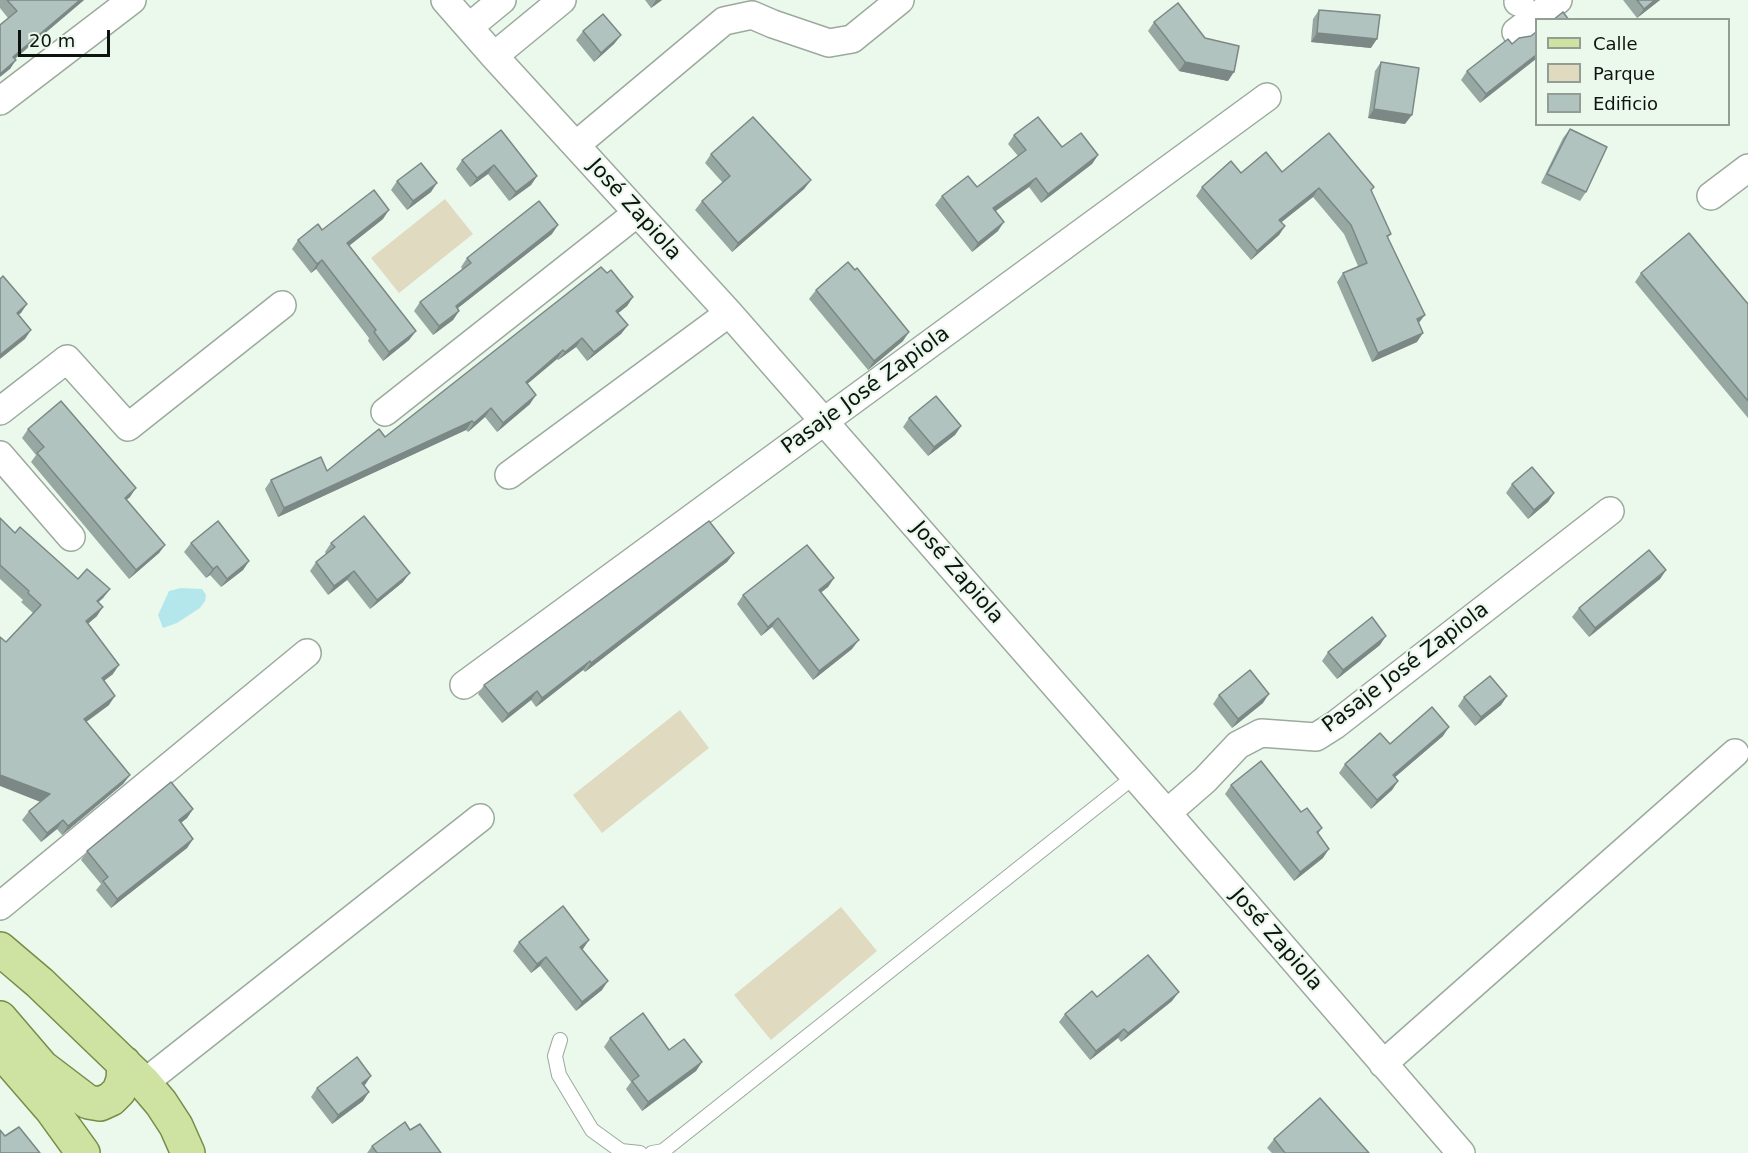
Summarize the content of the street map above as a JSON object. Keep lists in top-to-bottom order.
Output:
{
  "streets": {
    "street": ["José Zapiola", "Pasaje José Zapiola"]
  },
  "crossings": [
    ["José Zapiola", "Pasaje José Zapiola"]
  ],
  "legend": ["Calle", "Parque", "Edificio"],
  "scale_bar": "20 m"
}
